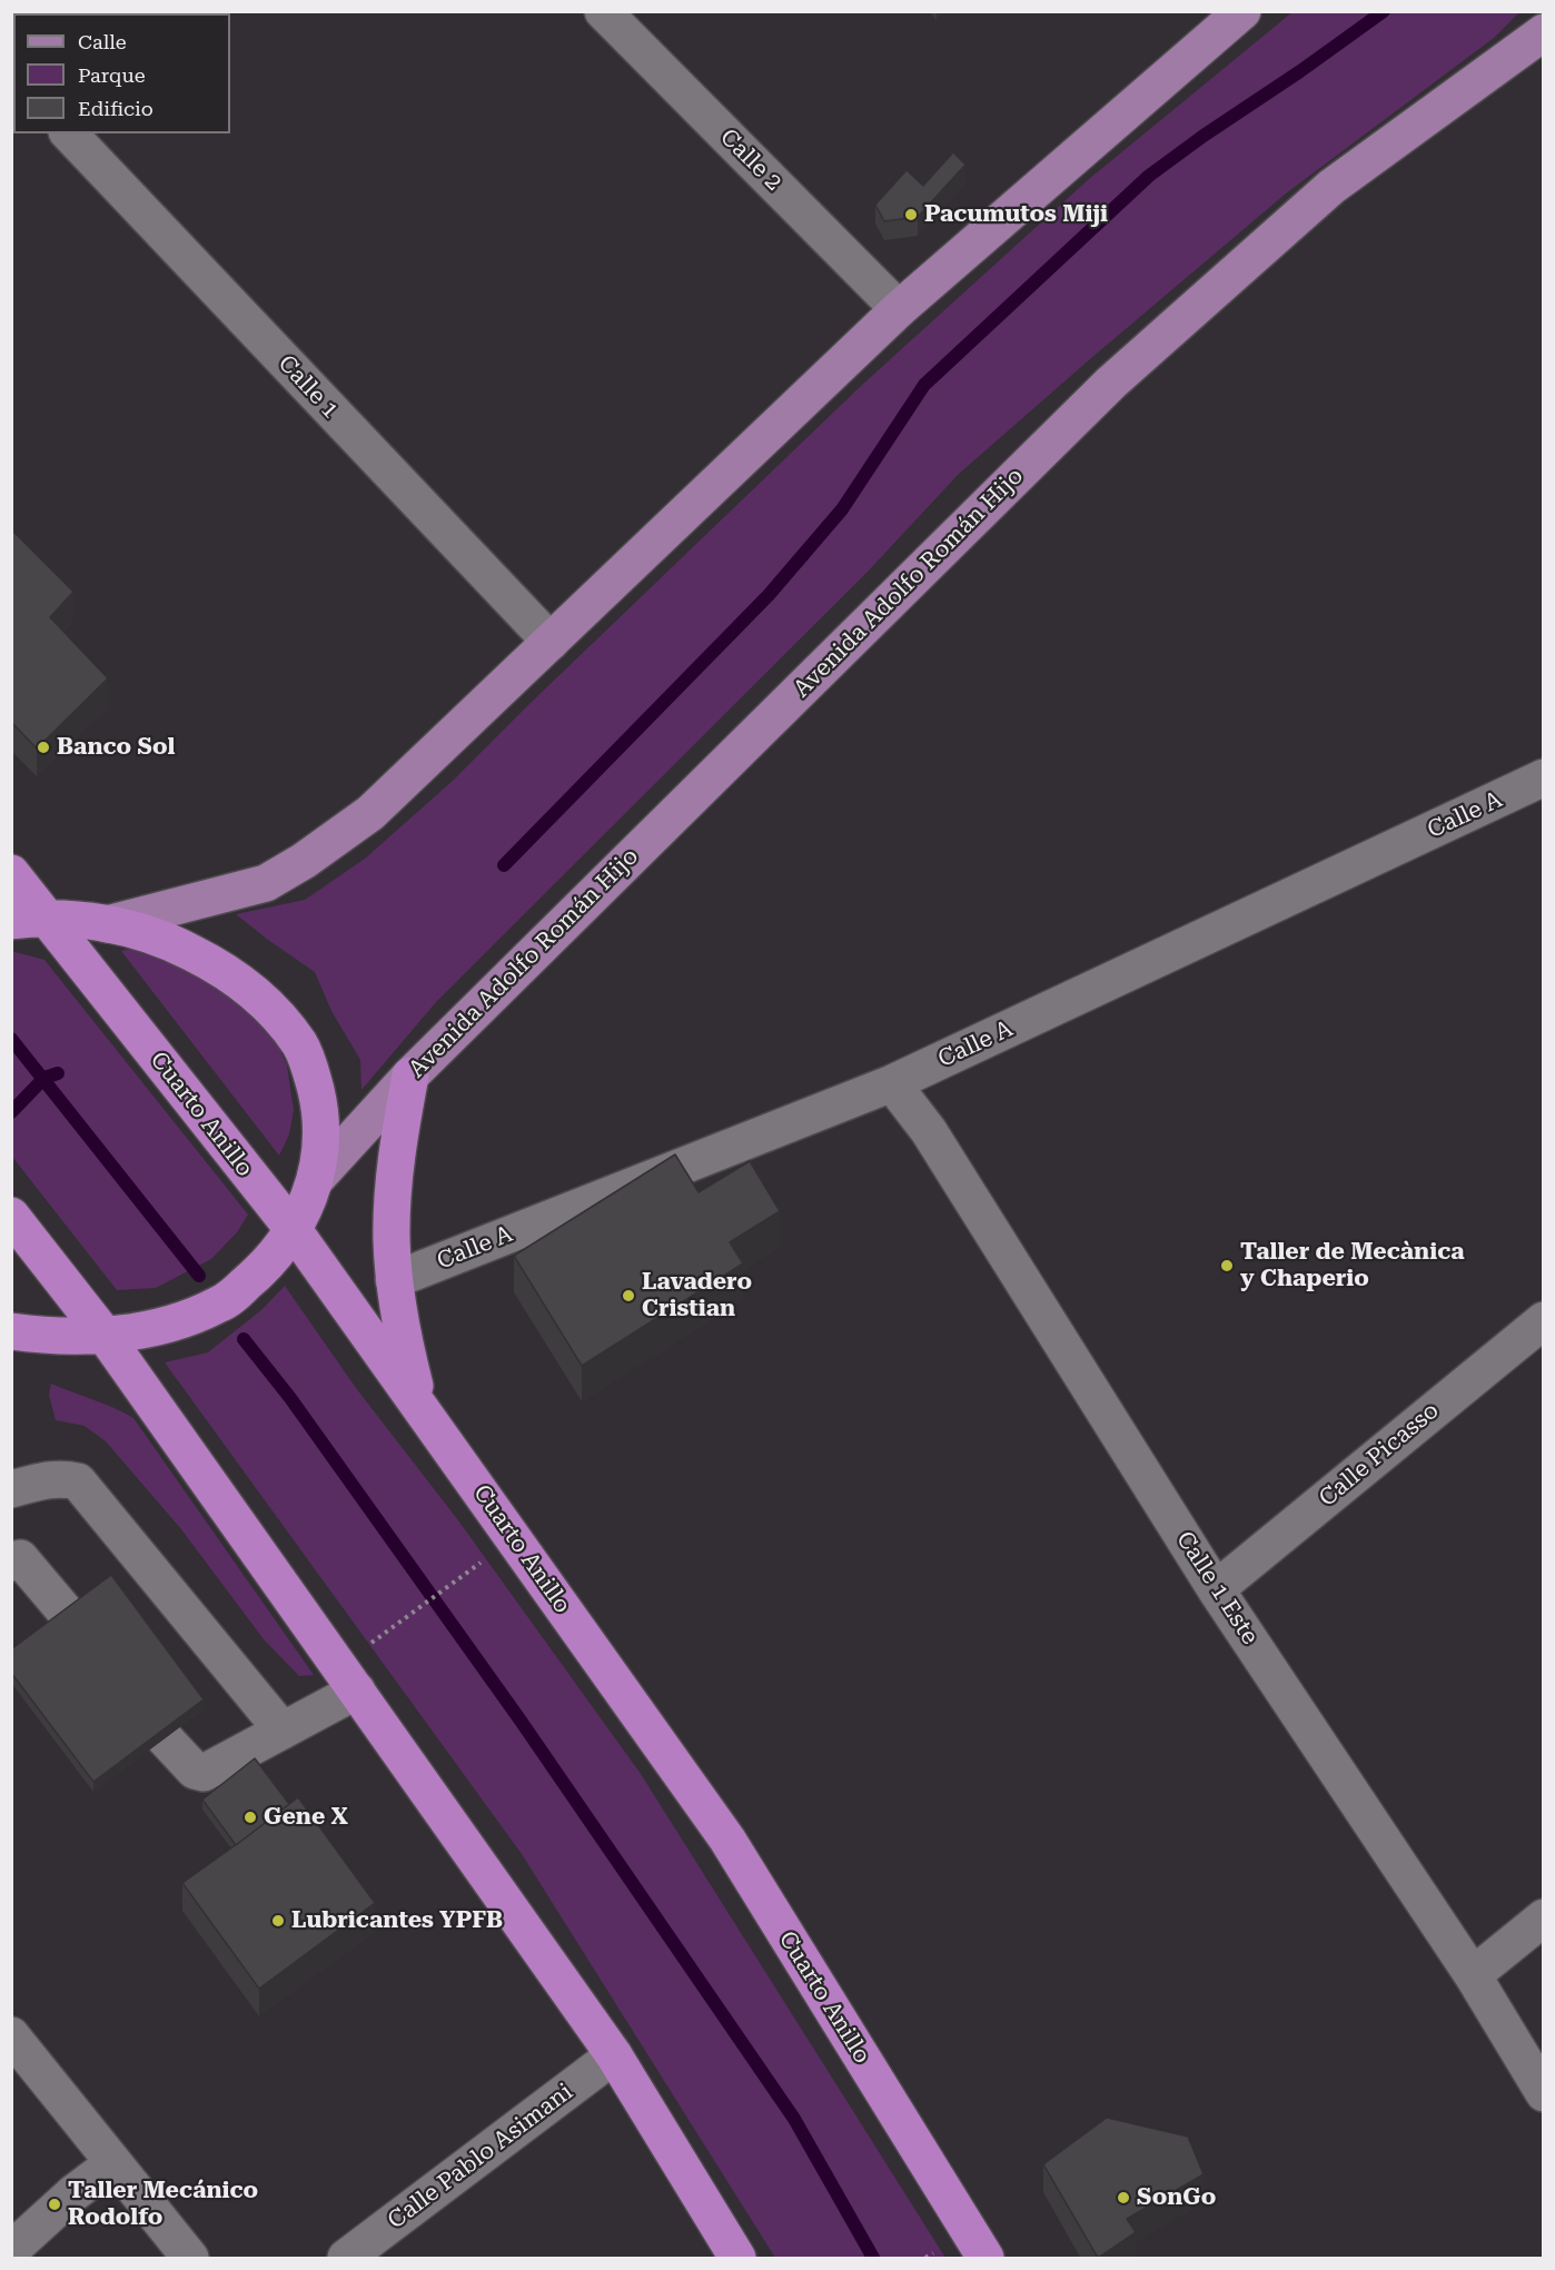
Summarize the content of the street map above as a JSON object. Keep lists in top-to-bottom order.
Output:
{
  "streets": {
    "highway": ["Cuarto Anillo"],
    "main road": ["Avenida Adolfo Román Hijo"],
    "street": [
      "Calle 2",
      "Calle 1",
      "Calle A",
      "Calle Picasso",
      "Calle 1 Este",
      "Calle Pablo Asimani"
    ]
  },
  "crossings": [
    ["Calle A", "Calle 1 Este"],
    ["Calle Picasso", "Calle 1 Este"]
  ],
  "places": [
    "Pacumutos Miji",
    "Banco Sol",
    "Taller de Mecànica y Chaperio",
    "Lavadero Cristian",
    "Gene X",
    "Lubricantes YPFB",
    "SonGo",
    "Taller Mecánico Rodolfo"
  ],
  "legend": ["Calle", "Parque", "Edificio"]
}
